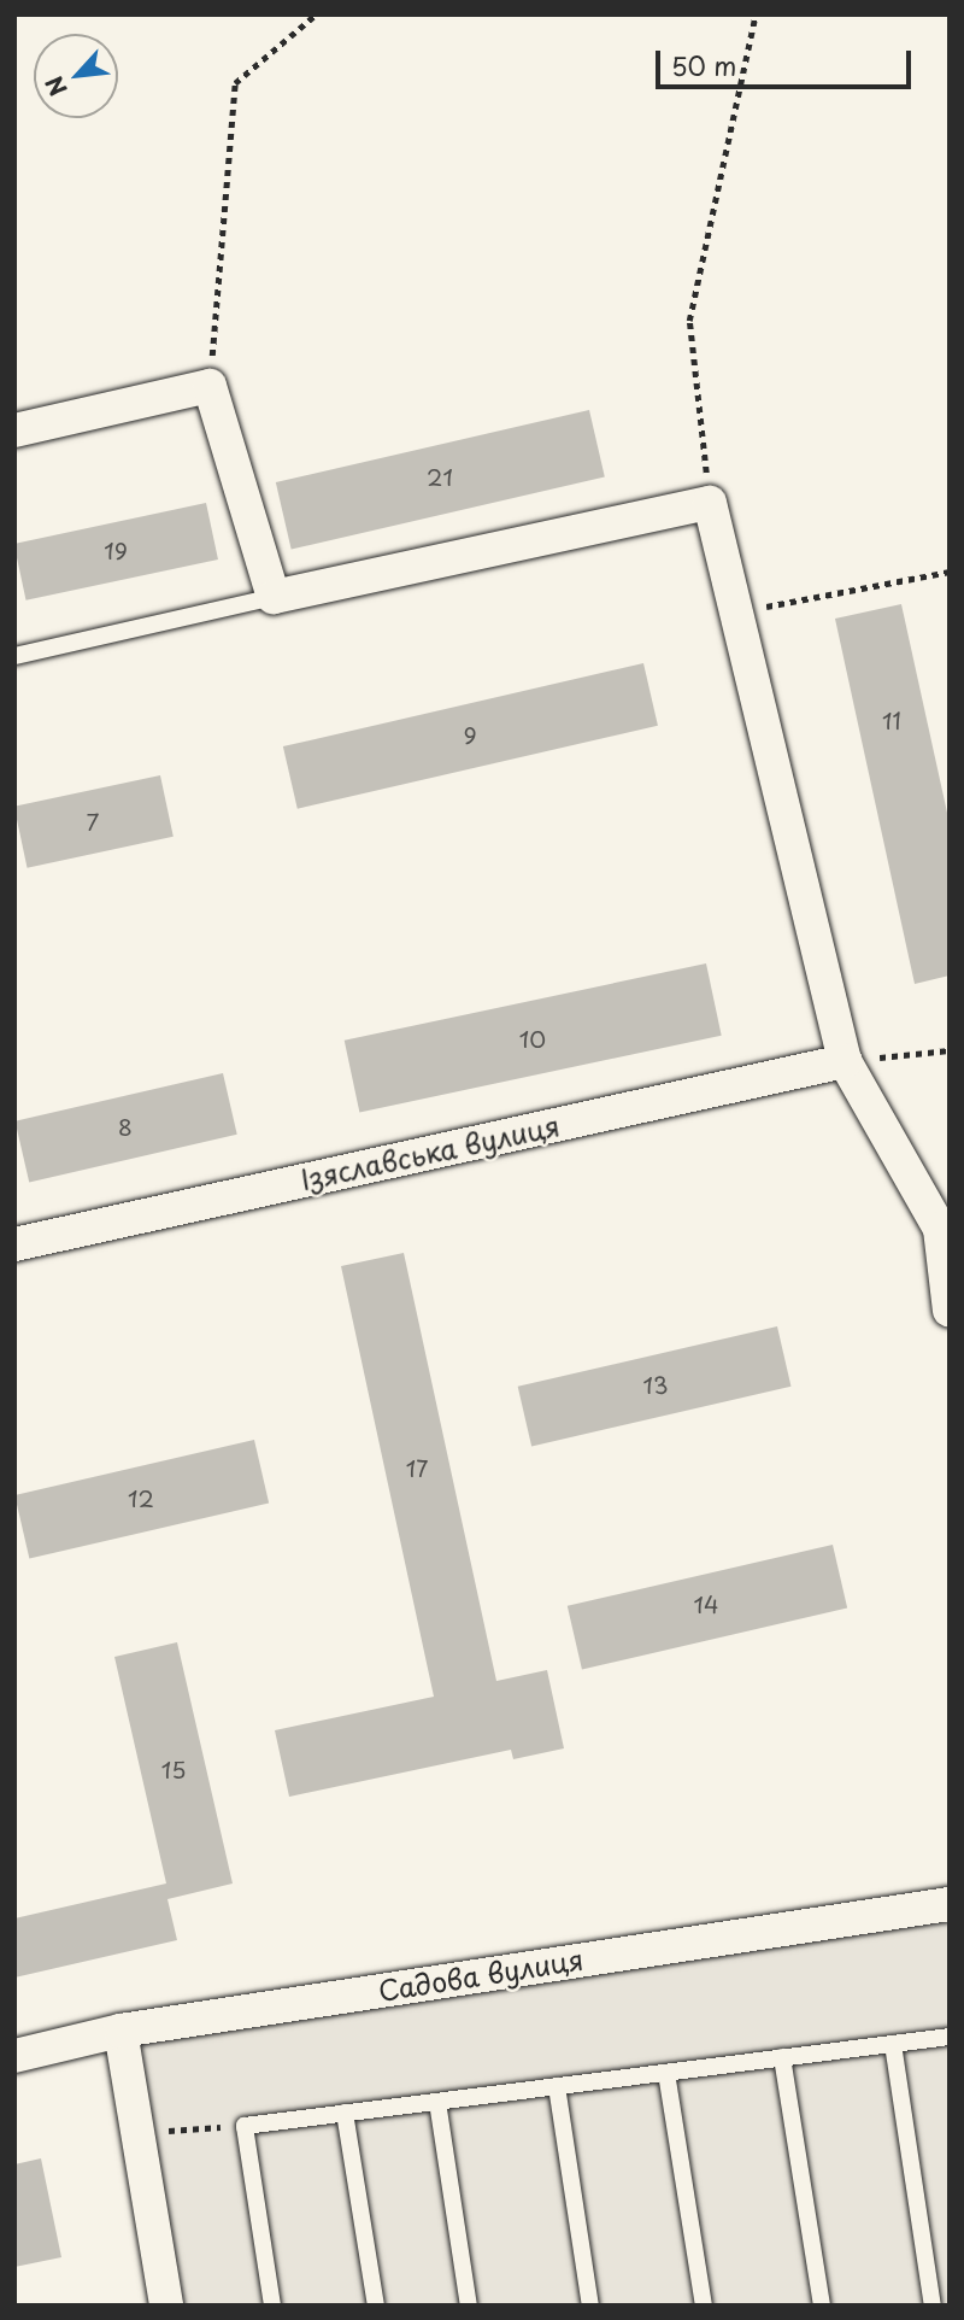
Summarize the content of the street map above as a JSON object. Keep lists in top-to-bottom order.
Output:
{
  "streets": {
    "street": ["Ізяславська вулиця", "Садова вулиця"]
  },
  "house_numbers": [
    "21",
    "19",
    "11",
    "9",
    "7",
    "10",
    "8",
    "13",
    "17",
    "12",
    "14",
    "15"
  ],
  "scale_bar": "50 m",
  "north": "bottom left"
}
